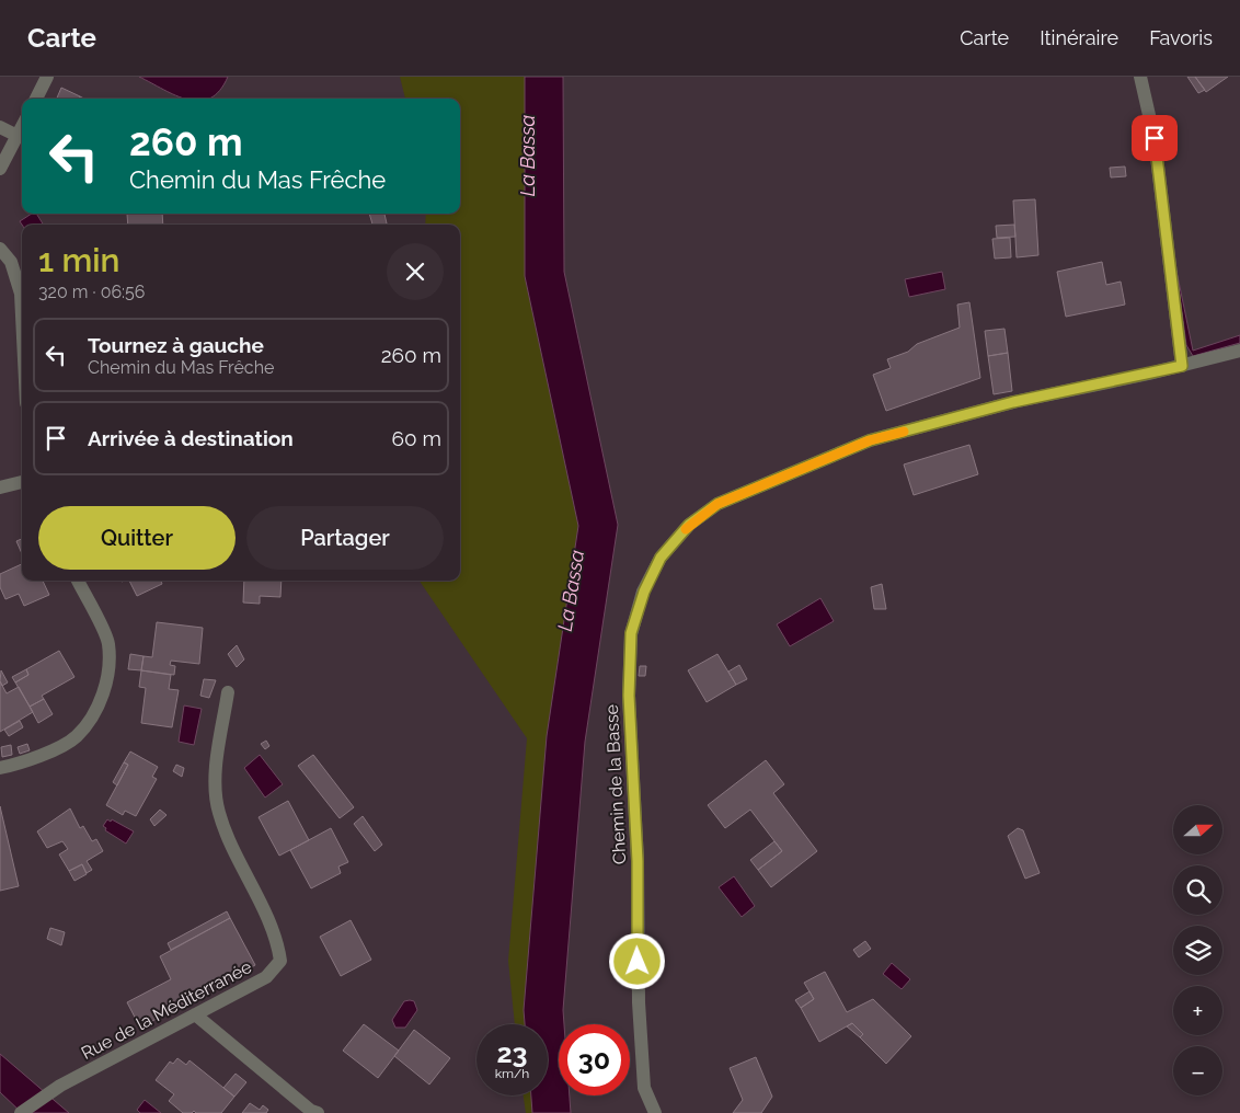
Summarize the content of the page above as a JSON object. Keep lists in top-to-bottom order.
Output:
{
  "streets": {
    "street": ["Chemin de la Basse", "Rue de la Méditerranée"]
  },
  "water": ["La Bassa"],
  "north": "right",
  "page": {
    "header": "Carte",
    "nav": ["Carte", "Itinéraire", "Favoris"],
    "turn": ["260 m", "Chemin du Mas Frêche"],
    "heading": ["1 min", "320 m · 06:56"],
    "list": [
      {
        "name": "Tournez à gauche",
        "note": "Chemin du Mas Frêche",
        "value": "260 m"
      },
      {
        "name": "Arrivée à destination",
        "value": "60 m"
      }
    ],
    "buttons": ["Quitter", "Partager"],
    "map_buttons": ["+", "−"],
    "speed": "23 km/h",
    "limit": "30"
  }
}
